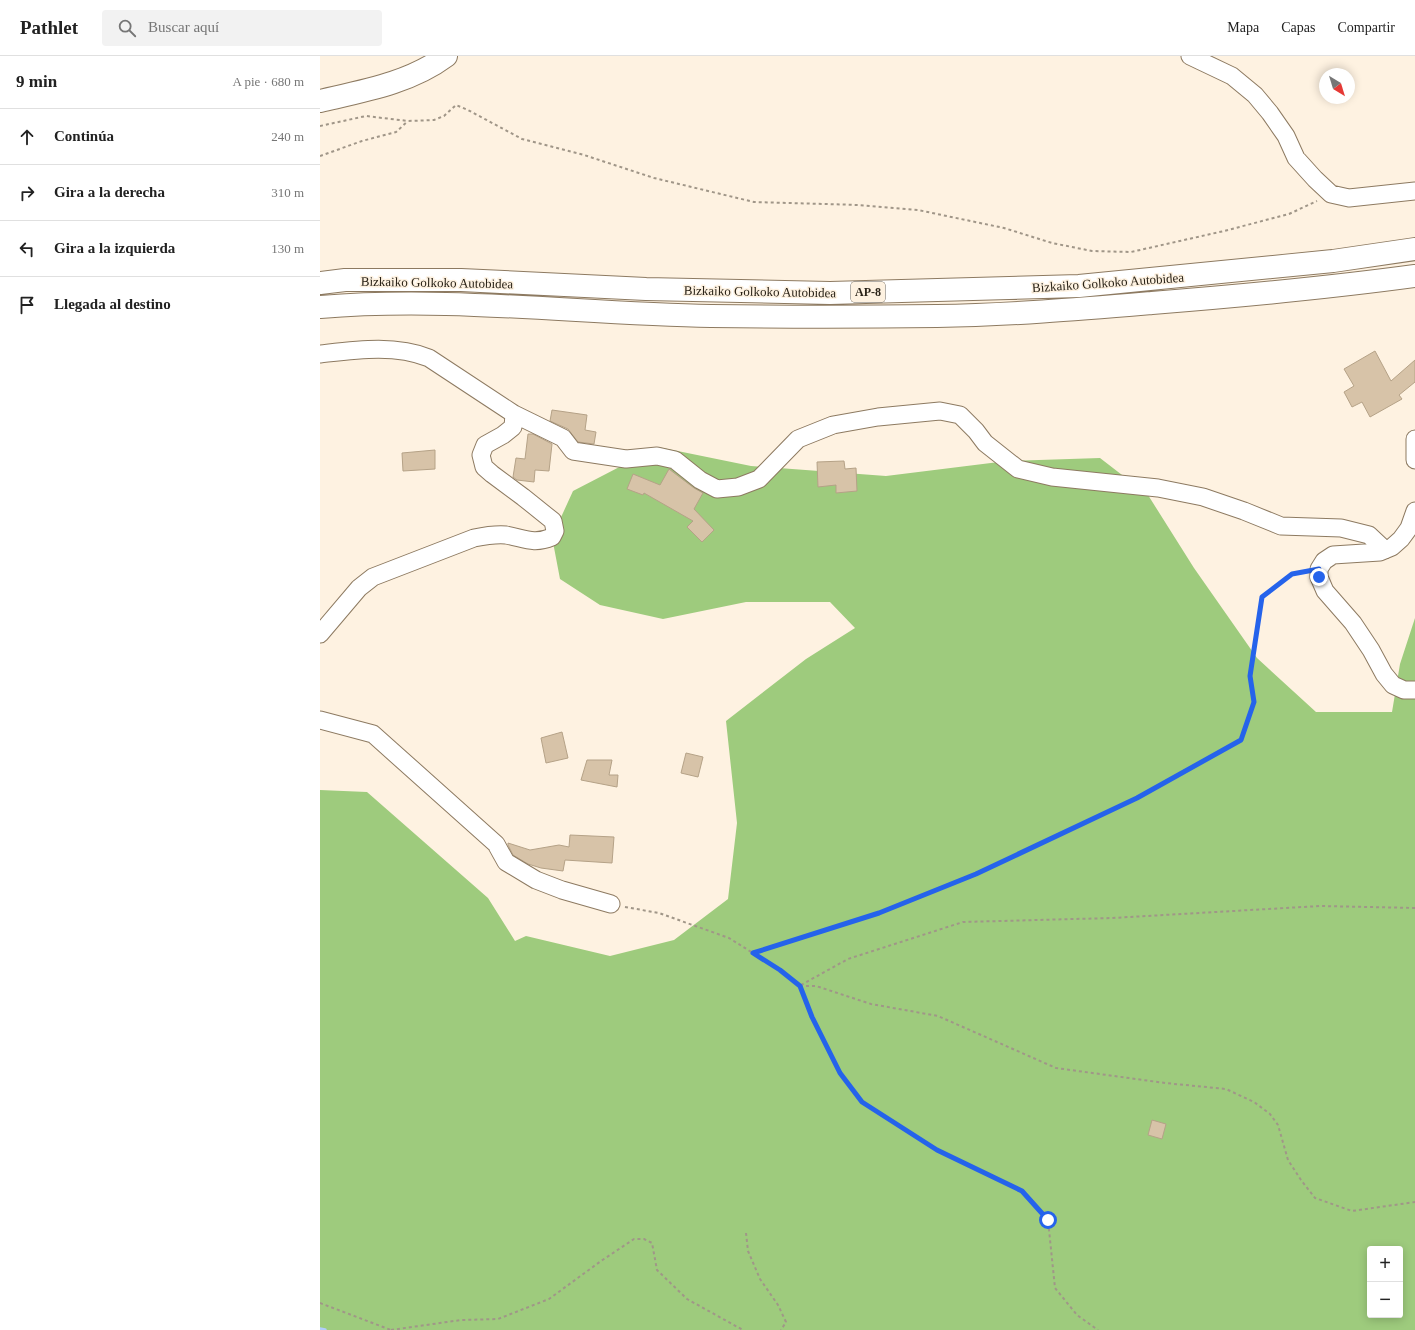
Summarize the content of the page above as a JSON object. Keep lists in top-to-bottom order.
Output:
{
  "streets": {
    "highway": ["Bizkaiko Golkoko Autobidea", "AP-8"]
  },
  "north": "bottom right",
  "page": {
    "header": "Pathlet",
    "search": "Buscar aquí",
    "nav": ["Mapa", "Capas", "Compartir"],
    "heading": ["9 min", "A pie · 680 m"],
    "list": [
      ["Continúa", "240 m"],
      ["Gira a la derecha", "310 m"],
      ["Gira a la izquierda", "130 m"],
      "Llegada al destino"
    ],
    "map_buttons": ["+", "−"]
  }
}
